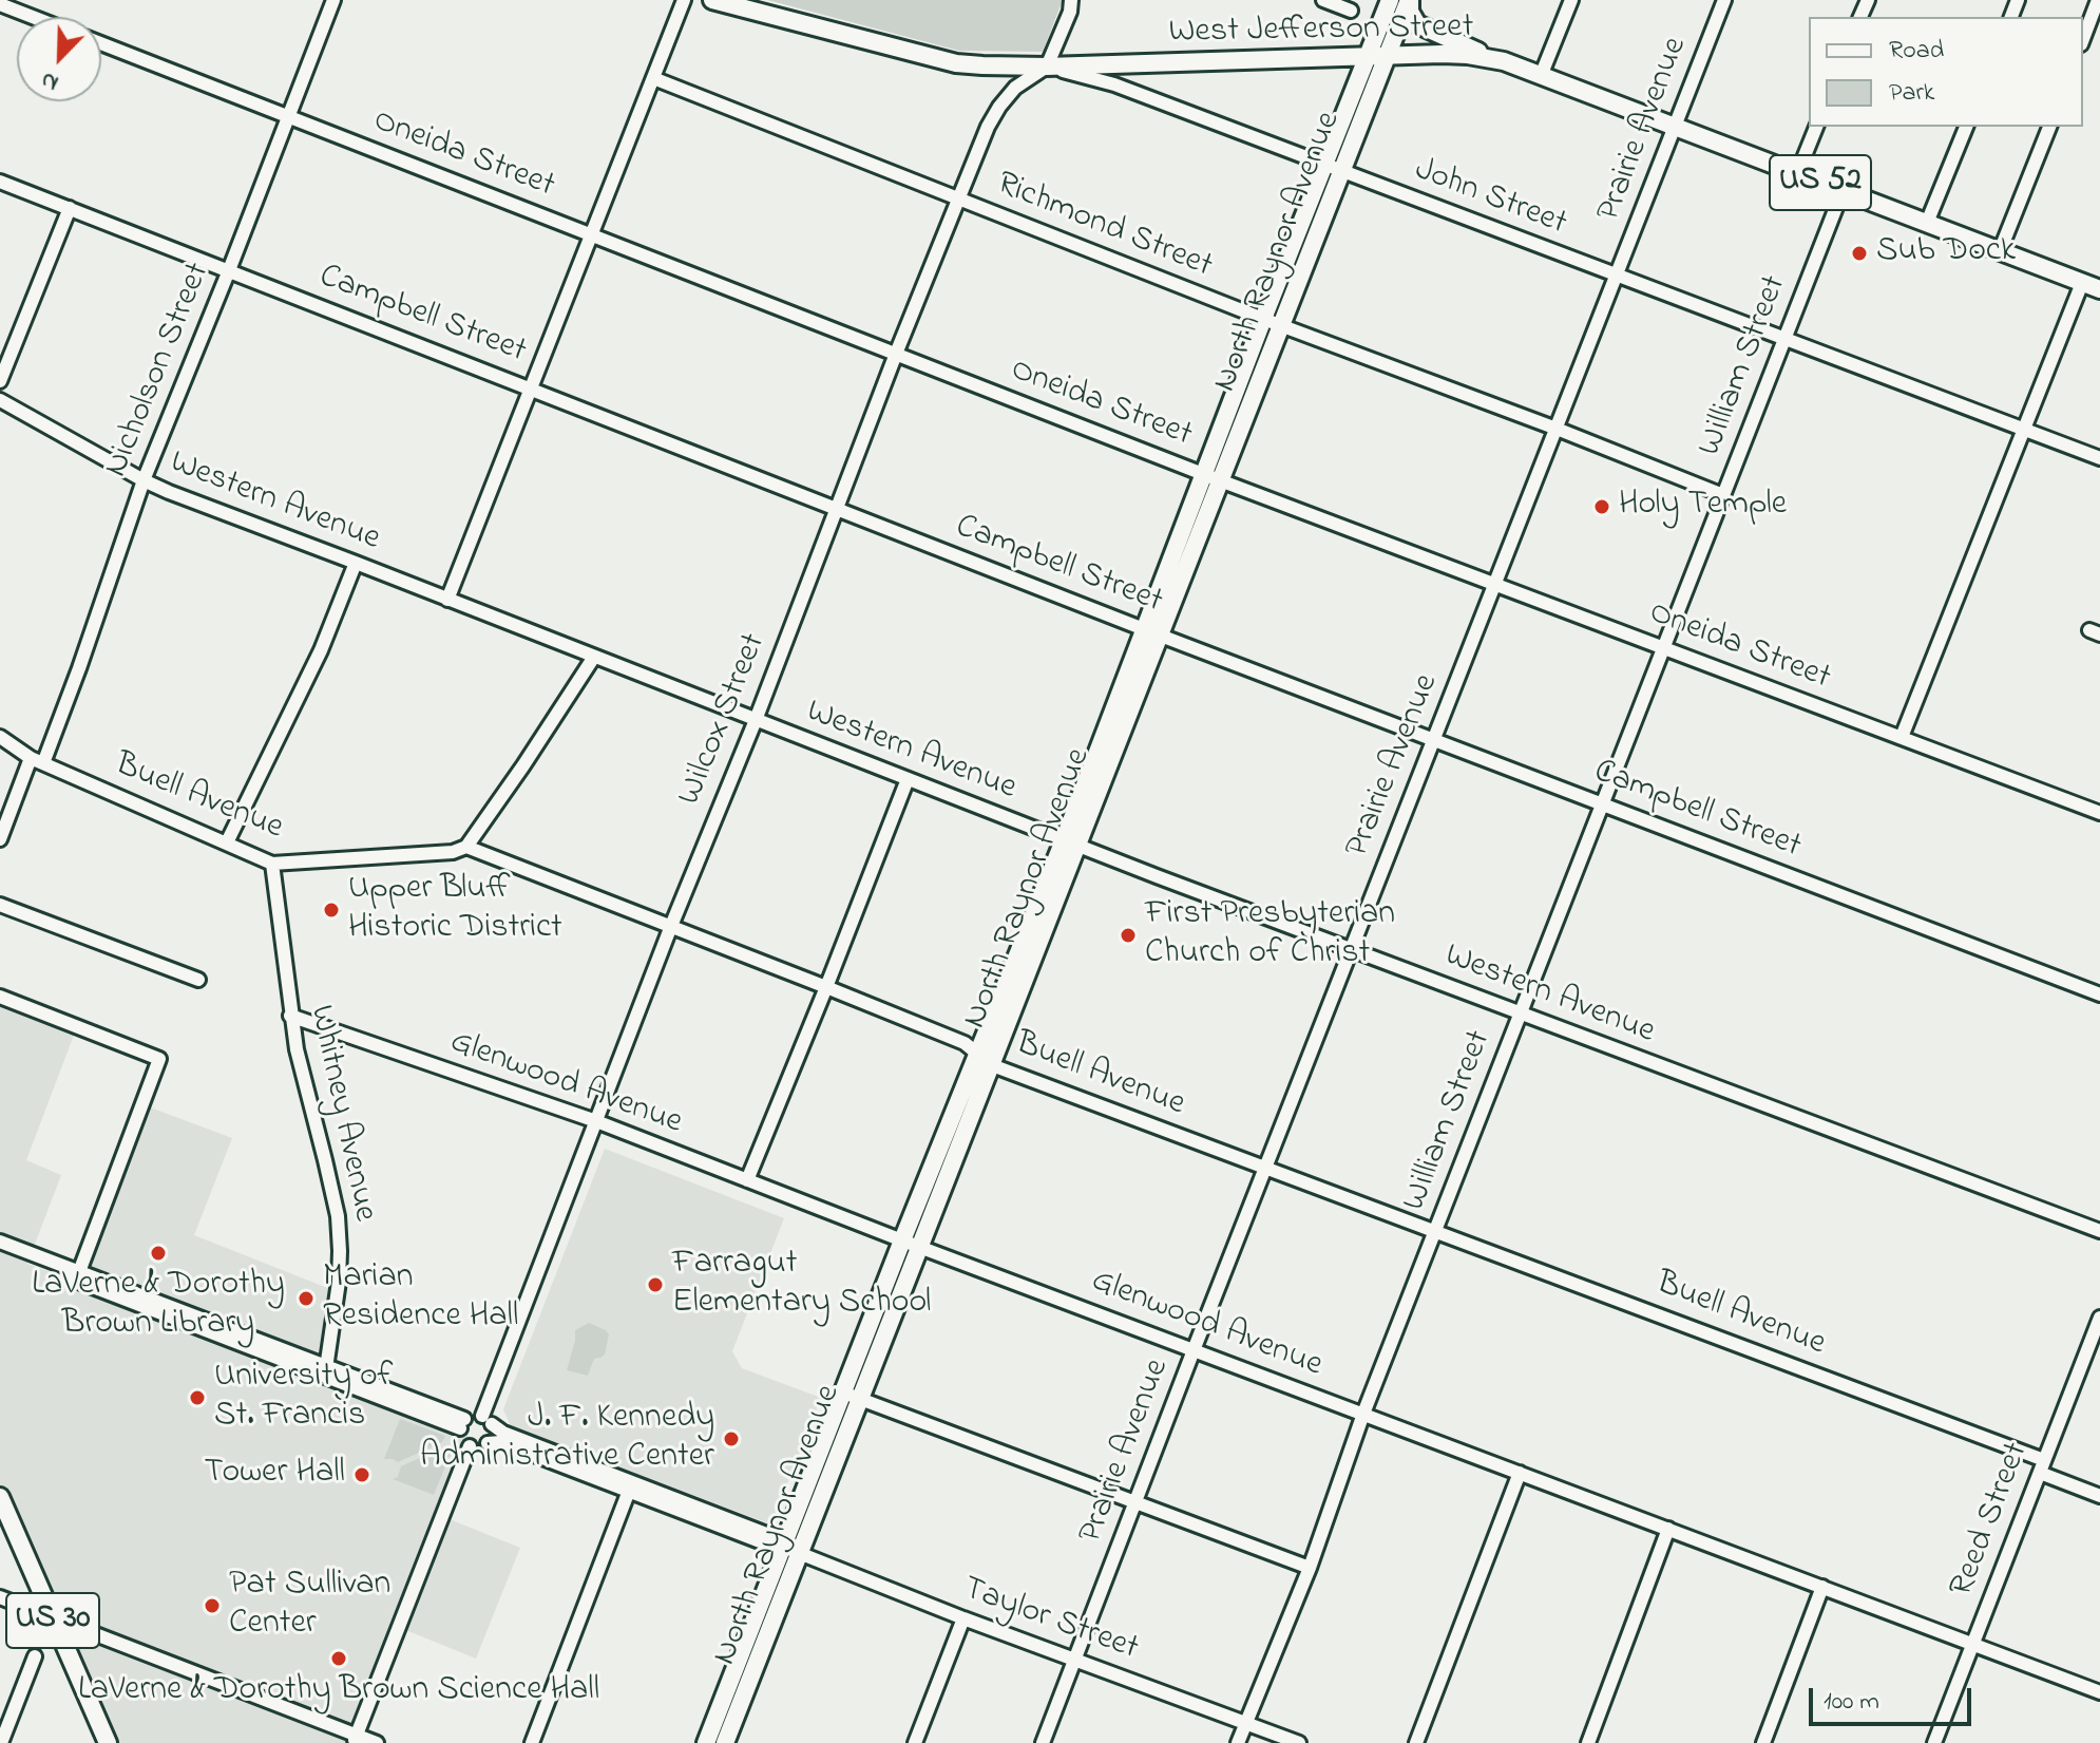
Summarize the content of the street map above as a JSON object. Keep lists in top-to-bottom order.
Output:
{
  "streets": {
    "main road": [
      "West Jefferson Street",
      "US 52",
      "North Raynor Avenue",
      "US 30"
    ],
    "street": [
      "Prairie Avenue",
      "Oneida Street",
      "John Street",
      "Richmond Street",
      "Campbell Street",
      "William Street",
      "Nicholson Street",
      "Western Avenue",
      "Wilcox Street",
      "Buell Avenue",
      "Glenwood Avenue",
      "Whitney Avenue",
      "Reed Street",
      "Taylor Street"
    ]
  },
  "crossings": [
    ["West Jefferson Street", "Prairie Avenue"],
    ["West Jefferson Street", "US 52"],
    ["West Jefferson Street", "John Street"],
    ["West Jefferson Street", "North Raynor Avenue"],
    ["West Jefferson Street", "William Street"],
    ["West Jefferson Street", "Wilcox Street"],
    ["Prairie Avenue", "Oneida Street"],
    ["Prairie Avenue", "John Street"],
    ["Prairie Avenue", "Richmond Street"],
    ["Prairie Avenue", "Campbell Street"],
    ["Prairie Avenue", "Western Avenue"],
    ["Prairie Avenue", "Buell Avenue"],
    ["Prairie Avenue", "Glenwood Avenue"],
    ["Prairie Avenue", "Taylor Street"],
    ["Oneida Street", "North Raynor Avenue"],
    ["Oneida Street", "William Street"],
    ["Oneida Street", "Nicholson Street"],
    ["Oneida Street", "Wilcox Street"],
    ["US 52", "North Raynor Avenue"],
    ["John Street", "North Raynor Avenue"],
    ["John Street", "William Street"],
    ["John Street", "Wilcox Street"],
    ["Richmond Street", "North Raynor Avenue"],
    ["Richmond Street", "William Street"],
    ["Richmond Street", "Wilcox Street"],
    ["North Raynor Avenue", "Campbell Street"],
    ["North Raynor Avenue", "Western Avenue"],
    ["North Raynor Avenue", "Buell Avenue"],
    ["North Raynor Avenue", "Glenwood Avenue"],
    ["North Raynor Avenue", "Taylor Street"],
    ["Campbell Street", "William Street"],
    ["Campbell Street", "Nicholson Street"],
    ["Campbell Street", "Wilcox Street"],
    ["William Street", "Western Avenue"],
    ["William Street", "Buell Avenue"],
    ["William Street", "Glenwood Avenue"],
    ["William Street", "Taylor Street"],
    ["Nicholson Street", "Western Avenue"],
    ["Nicholson Street", "Buell Avenue"],
    ["Western Avenue", "Wilcox Street"],
    ["Wilcox Street", "Buell Avenue"],
    ["Wilcox Street", "Glenwood Avenue"],
    ["Wilcox Street", "Taylor Street"],
    ["Buell Avenue", "Whitney Avenue"],
    ["Buell Avenue", "Reed Street"],
    ["Glenwood Avenue", "Whitney Avenue"],
    ["Glenwood Avenue", "Reed Street"]
  ],
  "places": [
    "Sub Dock",
    "Holy Temple",
    "Upper Bluff Historic District",
    "First Presbyterian Church of Christ",
    "LaVerne & Dorothy Brown Library",
    "Farragut Elementary School",
    "Marian Residence Hall",
    "University of St. Francis",
    "J. F. Kennedy Administrative Center",
    "Tower Hall",
    "Pat Sullivan Center",
    "LaVerne & Dorothy Brown Science Hall"
  ],
  "legend": ["Road", "Park"],
  "scale_bar": "100 m",
  "north": "bottom left"
}
